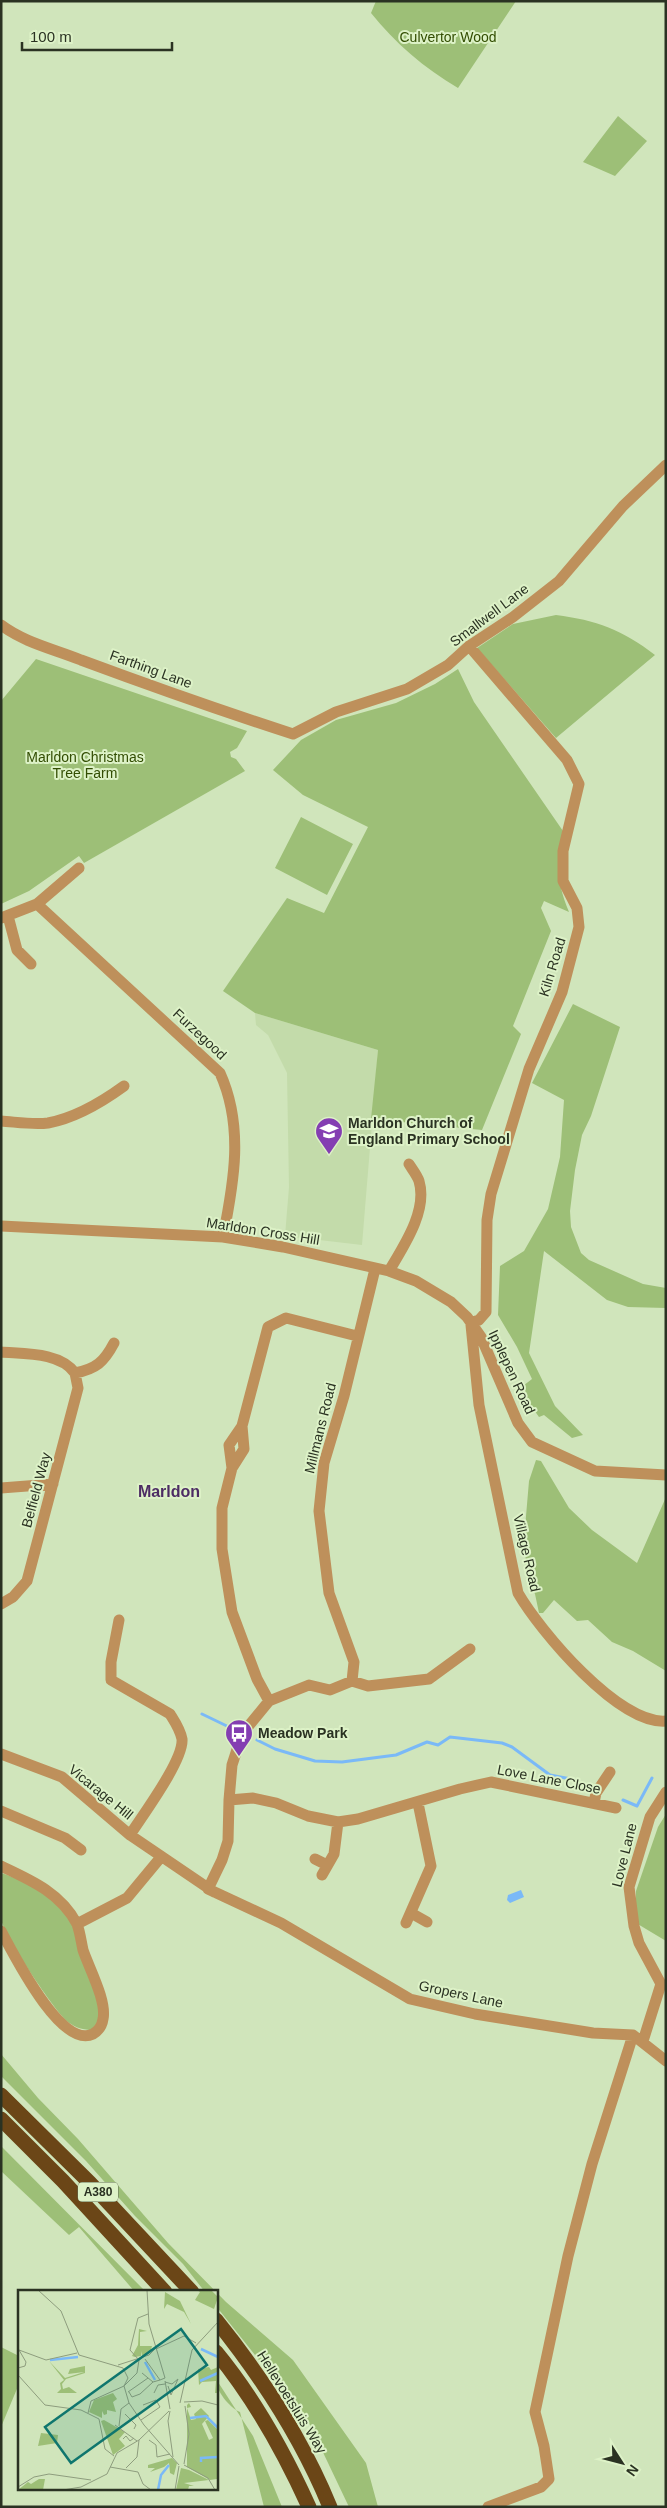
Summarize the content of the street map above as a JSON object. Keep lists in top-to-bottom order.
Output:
{
  "streets": {
    "highway": ["A380", "Hellevoetsluis Way"],
    "street": [
      "Smallwell Lane",
      "Farthing Lane",
      "Kiln Road",
      "Furzegood",
      "Marldon Cross Hill",
      "Ipplepen Road",
      "Millmans Road",
      "Belfield Way",
      "Village Road",
      "Love Lane Close",
      "Vicarage Hill",
      "Love Lane",
      "Gropers Lane"
    ]
  },
  "crossings": [
    ["Smallwell Lane", "Farthing Lane"],
    ["Smallwell Lane", "Kiln Road"],
    ["Kiln Road", "Marldon Cross Hill"],
    ["Kiln Road", "Ipplepen Road"],
    ["Kiln Road", "Village Road"],
    ["Furzegood", "Marldon Cross Hill"],
    ["Marldon Cross Hill", "Ipplepen Road"],
    ["Marldon Cross Hill", "Millmans Road"],
    ["Marldon Cross Hill", "Village Road"],
    ["Ipplepen Road", "Village Road"],
    ["Vicarage Hill", "Gropers Lane"],
    ["Love Lane", "Gropers Lane"]
  ],
  "districts": ["Marldon"],
  "parks": ["Culvertor Wood", "Marldon Christmas Tree Farm"],
  "places": {
    "school or university": ["Marldon Church of England Primary School"],
    "bus stop": ["Meadow Park"]
  },
  "scale_bar": "100 m",
  "north": "bottom right"
}
